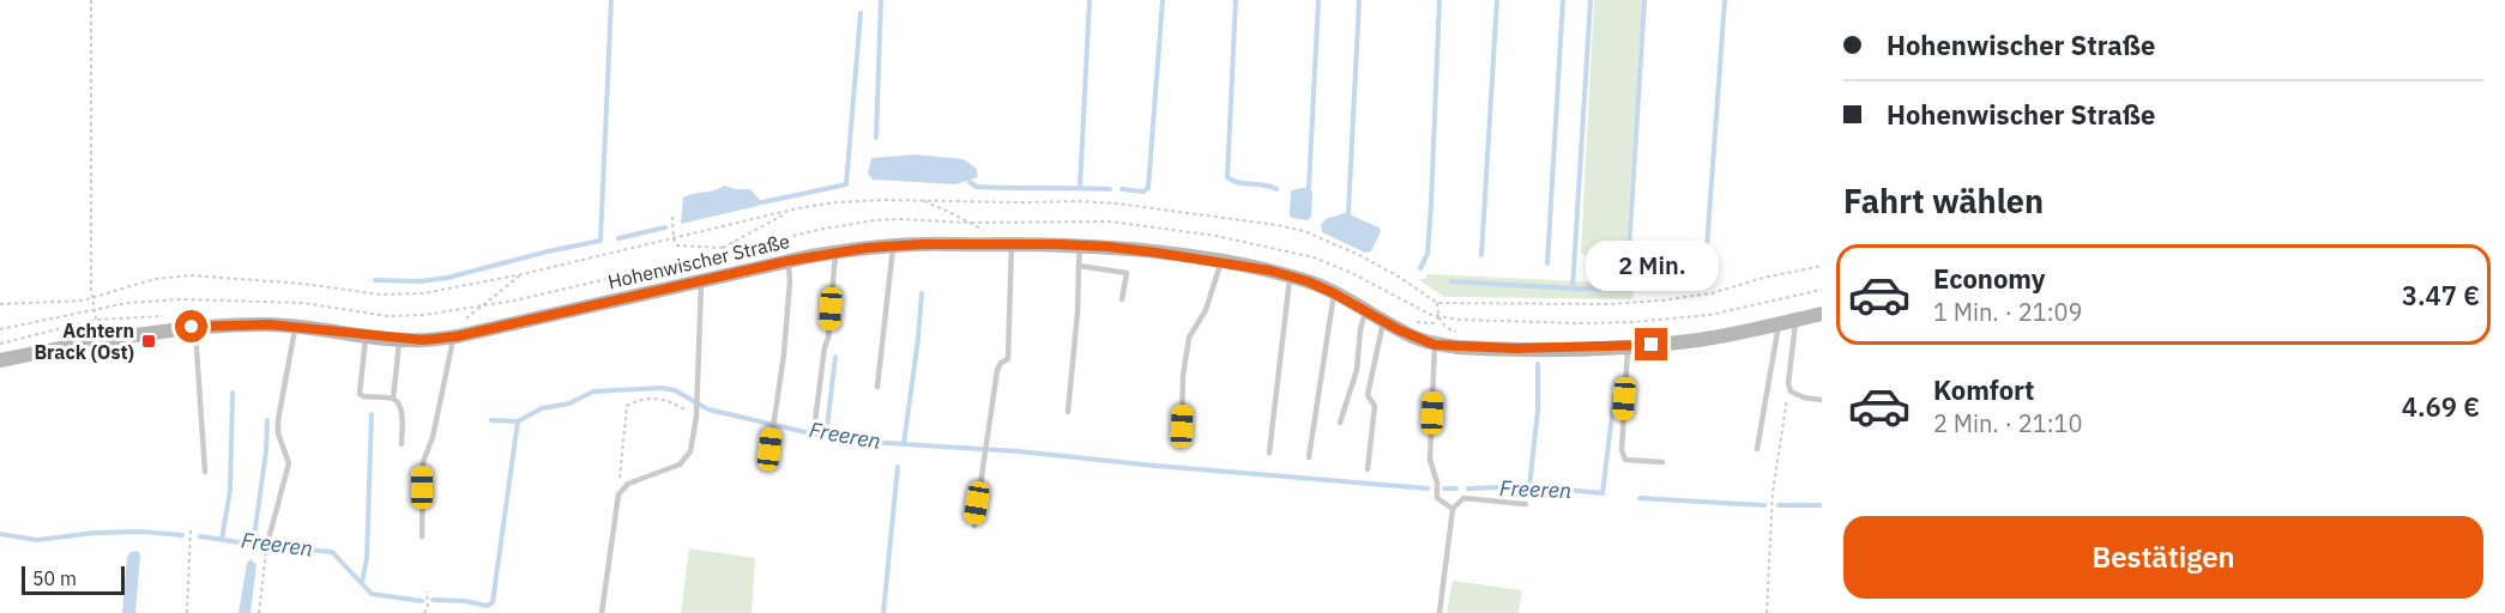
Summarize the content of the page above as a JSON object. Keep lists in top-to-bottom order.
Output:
{
  "streets": {
    "main road": ["Hohenwischer Straße"]
  },
  "water": ["Freeren"],
  "places": {
    "transit": ["Achtern Brack (Ost)"]
  },
  "scale_bar": "50 m",
  "page": {
    "banner": ["Hohenwischer Straße", "Hohenwischer Straße"],
    "heading": "Fahrt wählen",
    "bubble": "2 Min.",
    "list": [
      {
        "name": "Economy",
        "note": "1 Min. · 21:09",
        "value": "3.47 €"
      },
      {
        "name": "Komfort",
        "note": "2 Min. · 21:10",
        "value": "4.69 €"
      }
    ],
    "buttons": "Bestätigen",
    "scale": "50 m"
  }
}
